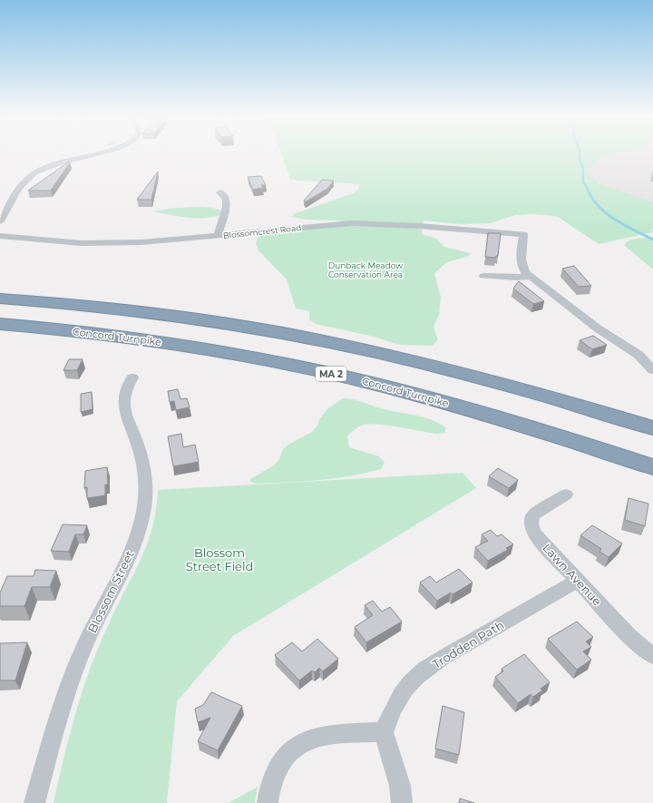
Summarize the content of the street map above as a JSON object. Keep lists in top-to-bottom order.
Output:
{
  "streets": {
    "highway": ["Concord Turnpike", "MA 2"],
    "street": [
      "Blossomcrest Road",
      "Lawn Avenue",
      "Blossom Street",
      "Trodden Path"
    ]
  },
  "crossings": [
    ["Lawn Avenue", "Trodden Path"]
  ],
  "parks": ["Dunback Meadow Conservation Area", "Blossom Street Field"]
}
